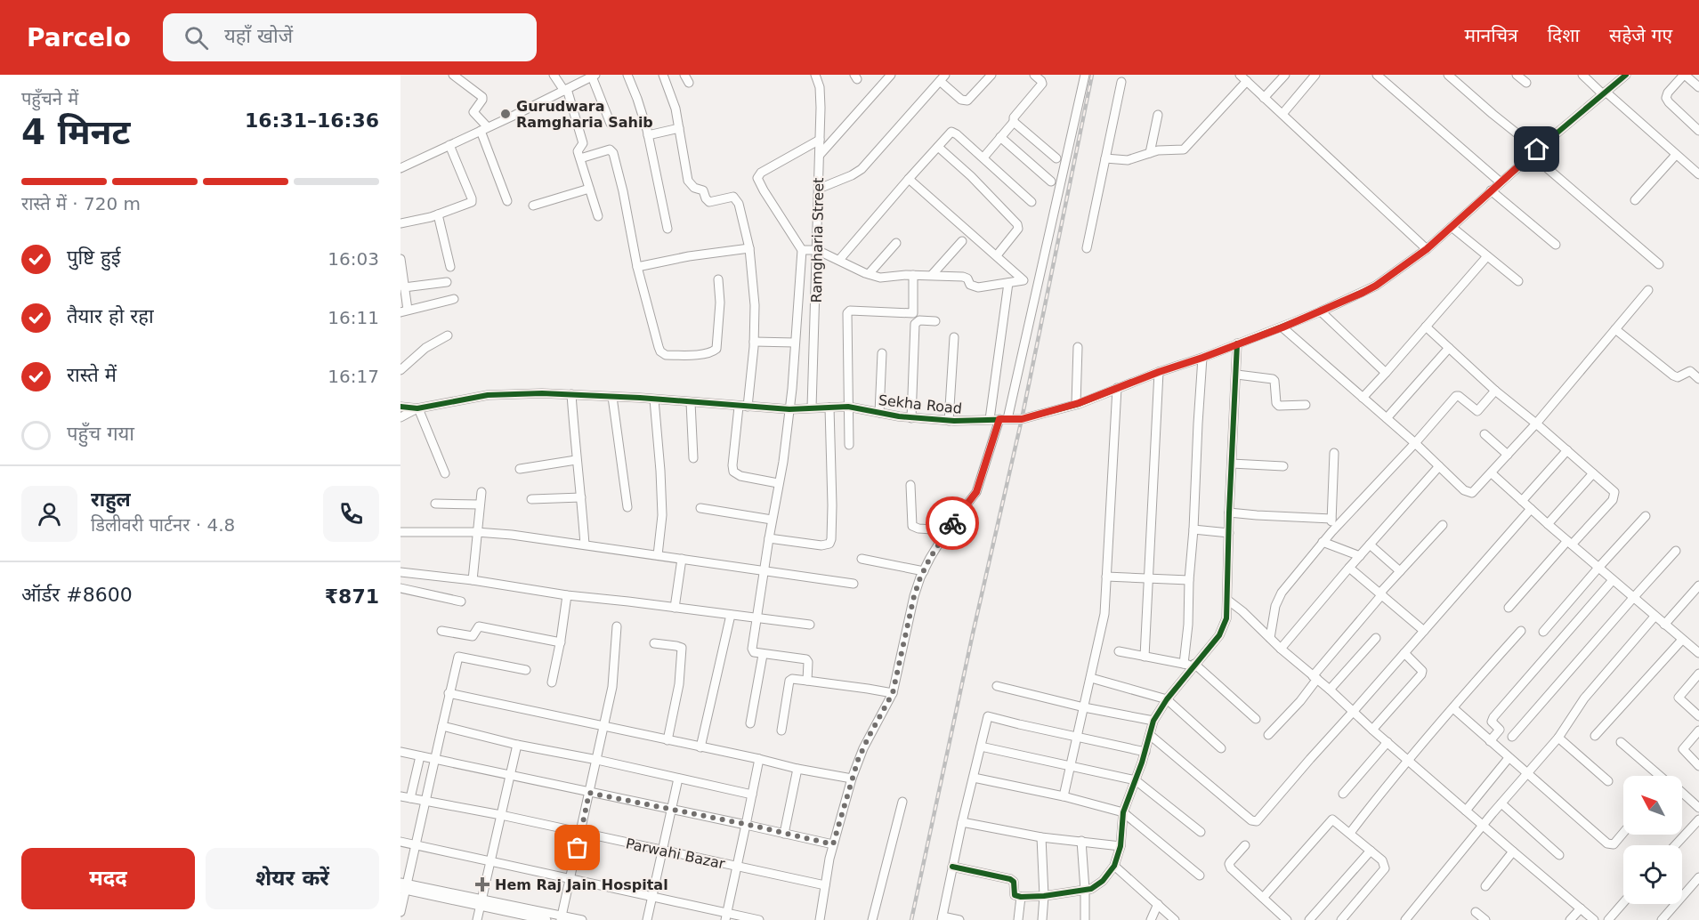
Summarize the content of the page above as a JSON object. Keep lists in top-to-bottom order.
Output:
{
  "streets": {
    "street": ["Ramgharia Street", "Sekha Road", "Parwahi Bazar"]
  },
  "crossings": [
    ["Ramgharia Street", "Sekha Road"]
  ],
  "places": {
    "other": ["Gurudwara Ramgharia Sahib"],
    "health": ["Hem Raj Jain Hospital"]
  },
  "north": "top left",
  "page": {
    "header": "Parcelo",
    "search": "यहाँ खोजें",
    "nav": ["मानचित्र", "दिशा", "सहेजे गए"],
    "heading": ["4 मिनट", "पहुँचने में", "16:31–16:36"],
    "panel": [
      "राहुल",
      "डिलीवरी पार्टनर · 4.8",
      "ऑर्डर #8600",
      "₹871"
    ],
    "bar": "रास्ते में · 720 m",
    "list": [
      ["पुष्टि हुई", "16:03"],
      ["तैयार हो रहा", "16:11"],
      ["रास्ते में", "16:17"],
      "पहुँच गया"
    ],
    "buttons": ["मदद", "शेयर करें"]
  }
}
